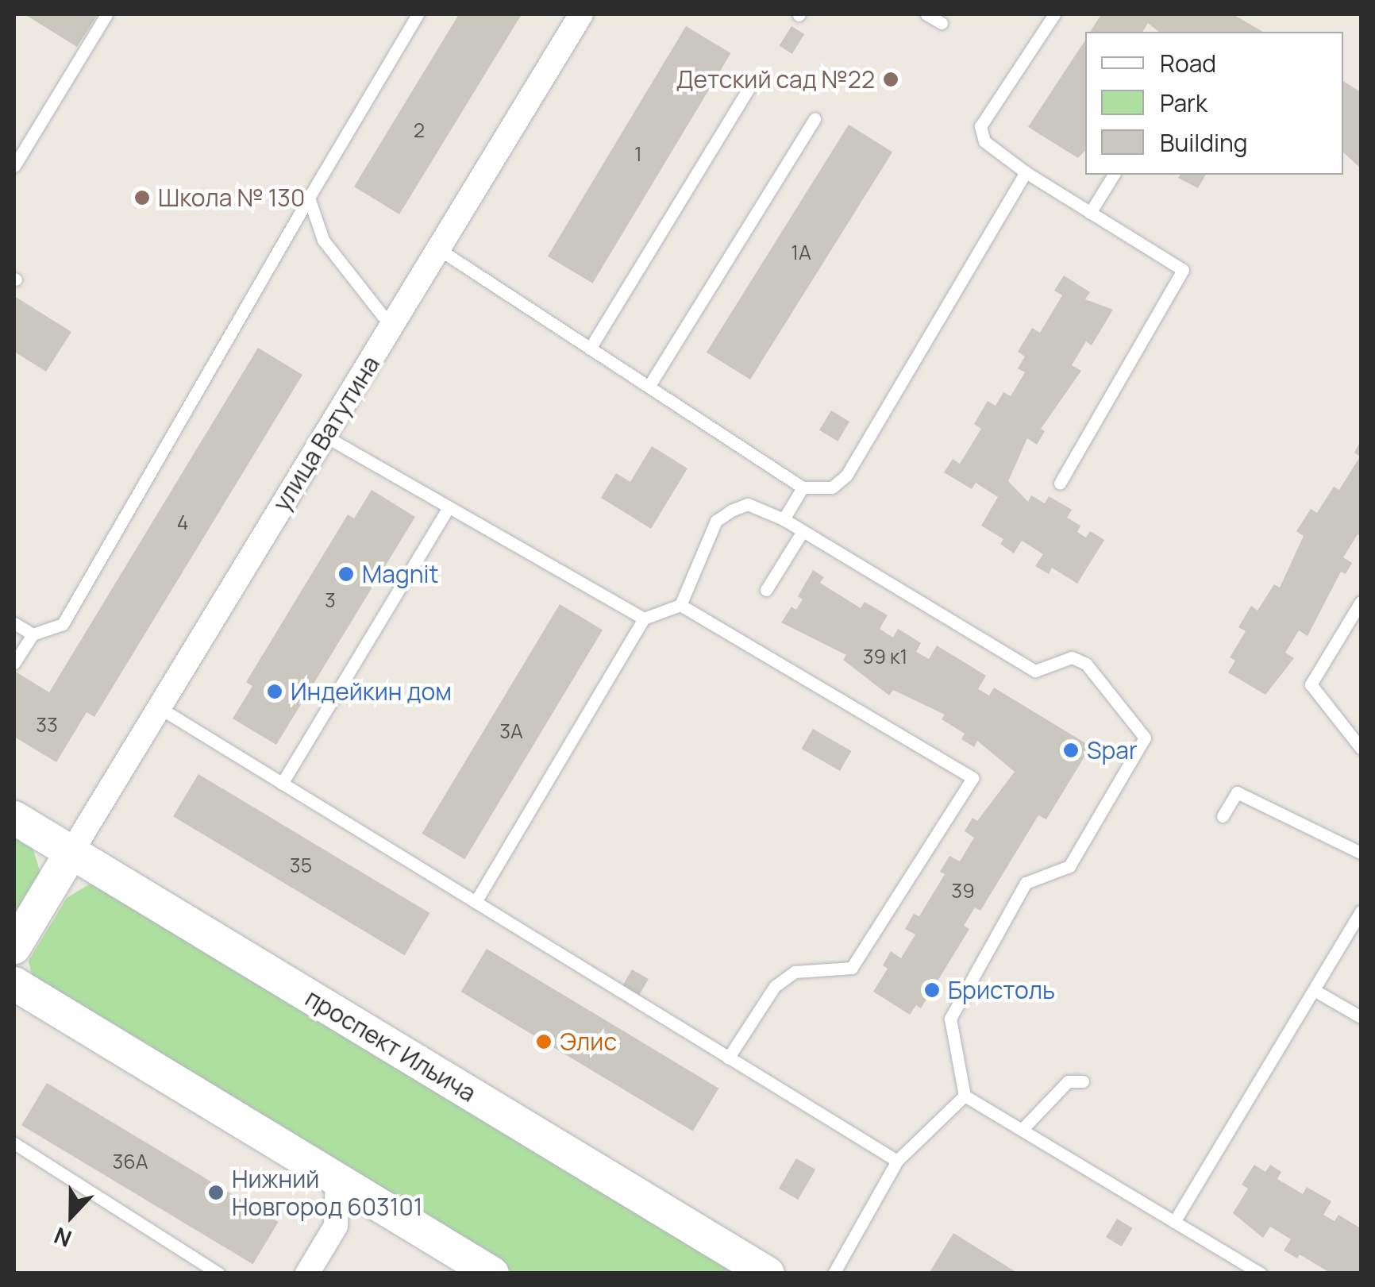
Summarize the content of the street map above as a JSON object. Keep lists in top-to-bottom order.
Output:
{
  "streets": {
    "street": ["улица Ватутина", "проспект Ильича"]
  },
  "crossings": [
    ["улица Ватутина", "проспект Ильича"]
  ],
  "places": [
    "Детский сад №22",
    "Школа № 130",
    "Magnit",
    "Индейкин дом",
    "Spar",
    "Бристоль",
    "Элис",
    "Нижний Новгород 603101"
  ],
  "house_numbers": [
    "2",
    "1",
    "1А",
    "4",
    "3",
    "39 к1",
    "33",
    "3А",
    "35",
    "39",
    "36А"
  ],
  "legend": ["Road", "Park", "Building"],
  "north": "bottom"
}
